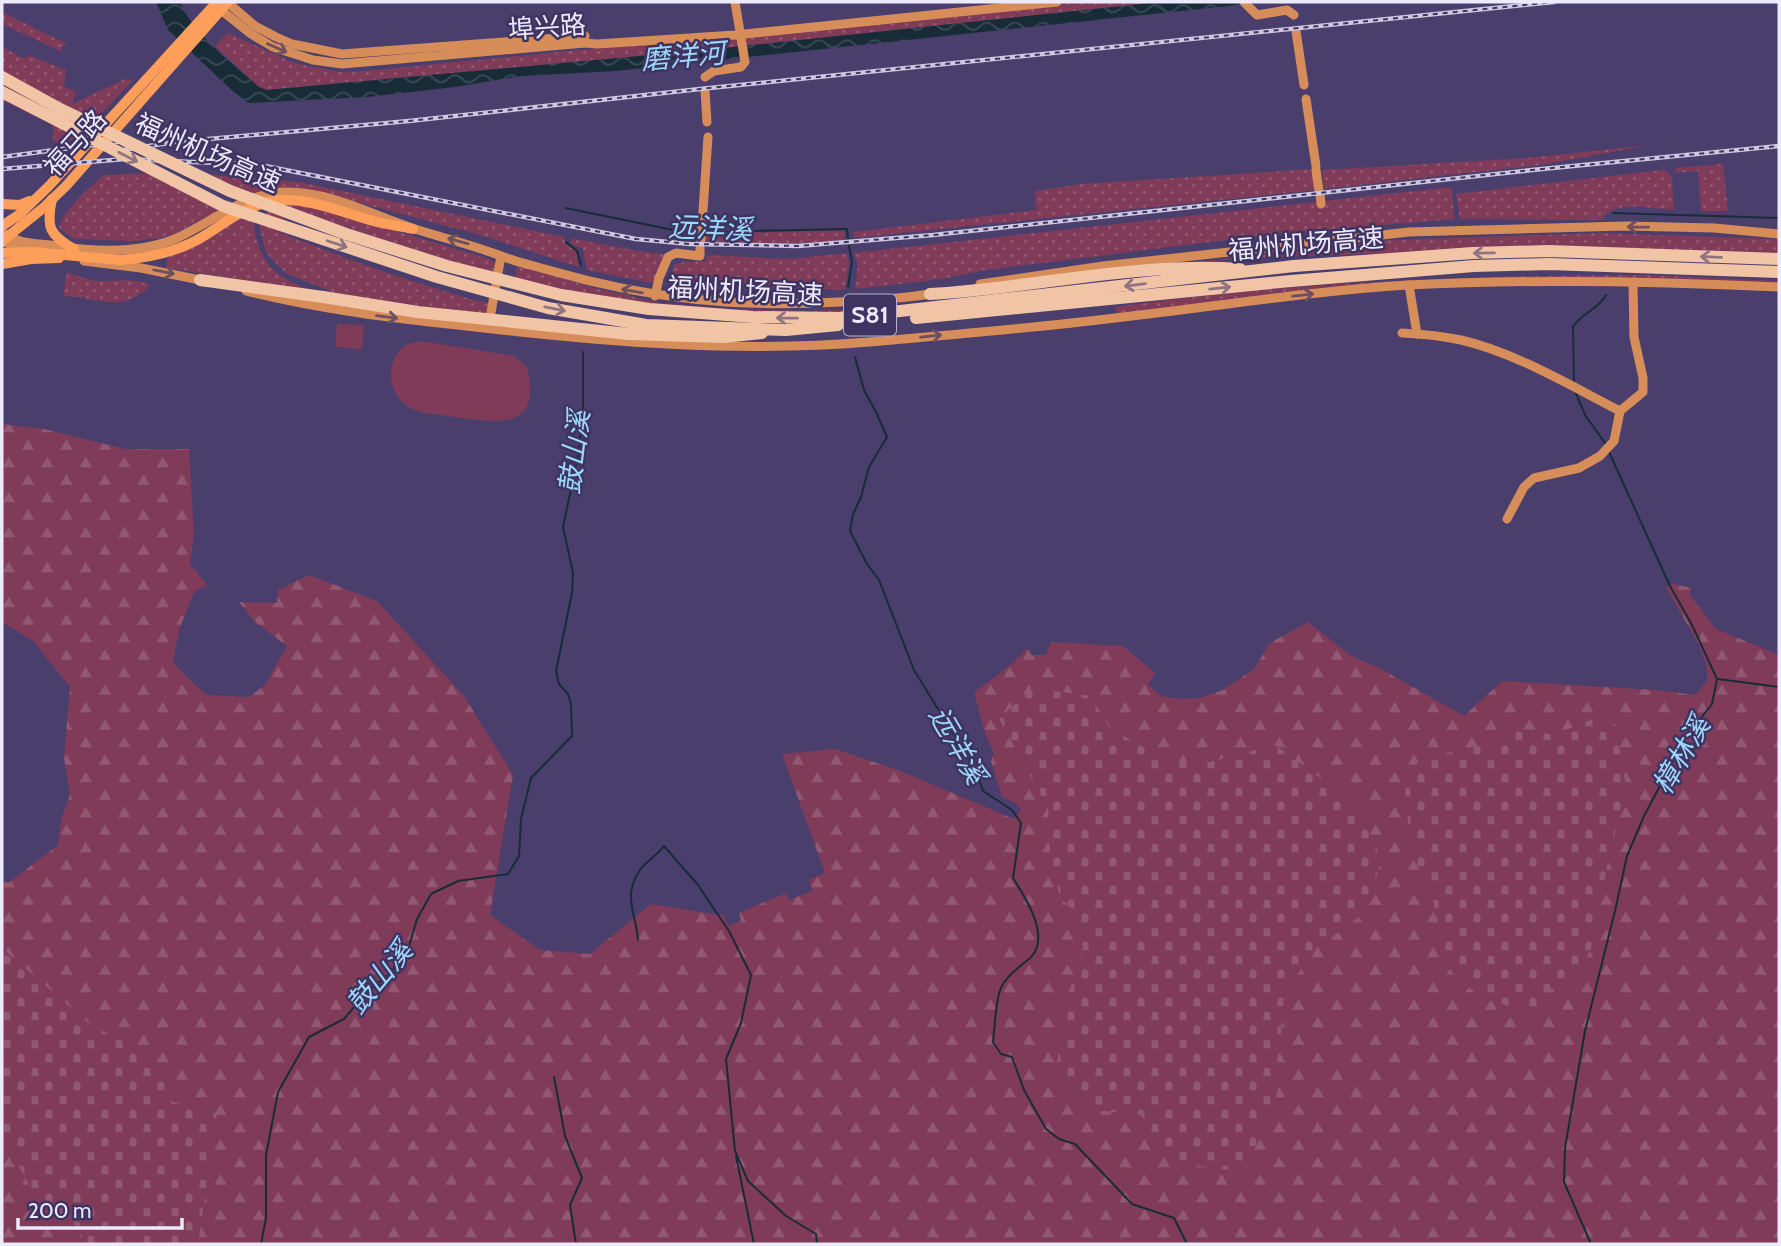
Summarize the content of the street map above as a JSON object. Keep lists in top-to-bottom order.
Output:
{
  "streets": {
    "highway": ["福州机场高速", "S81"],
    "main road": ["埠兴路", "福马路"]
  },
  "crossings": [
    ["埠兴路", "福马路"]
  ],
  "water": [
    "磨洋河",
    "远洋溪",
    "鼓山溪",
    "樟林溪"
  ],
  "scale_bar": "200 m"
}
